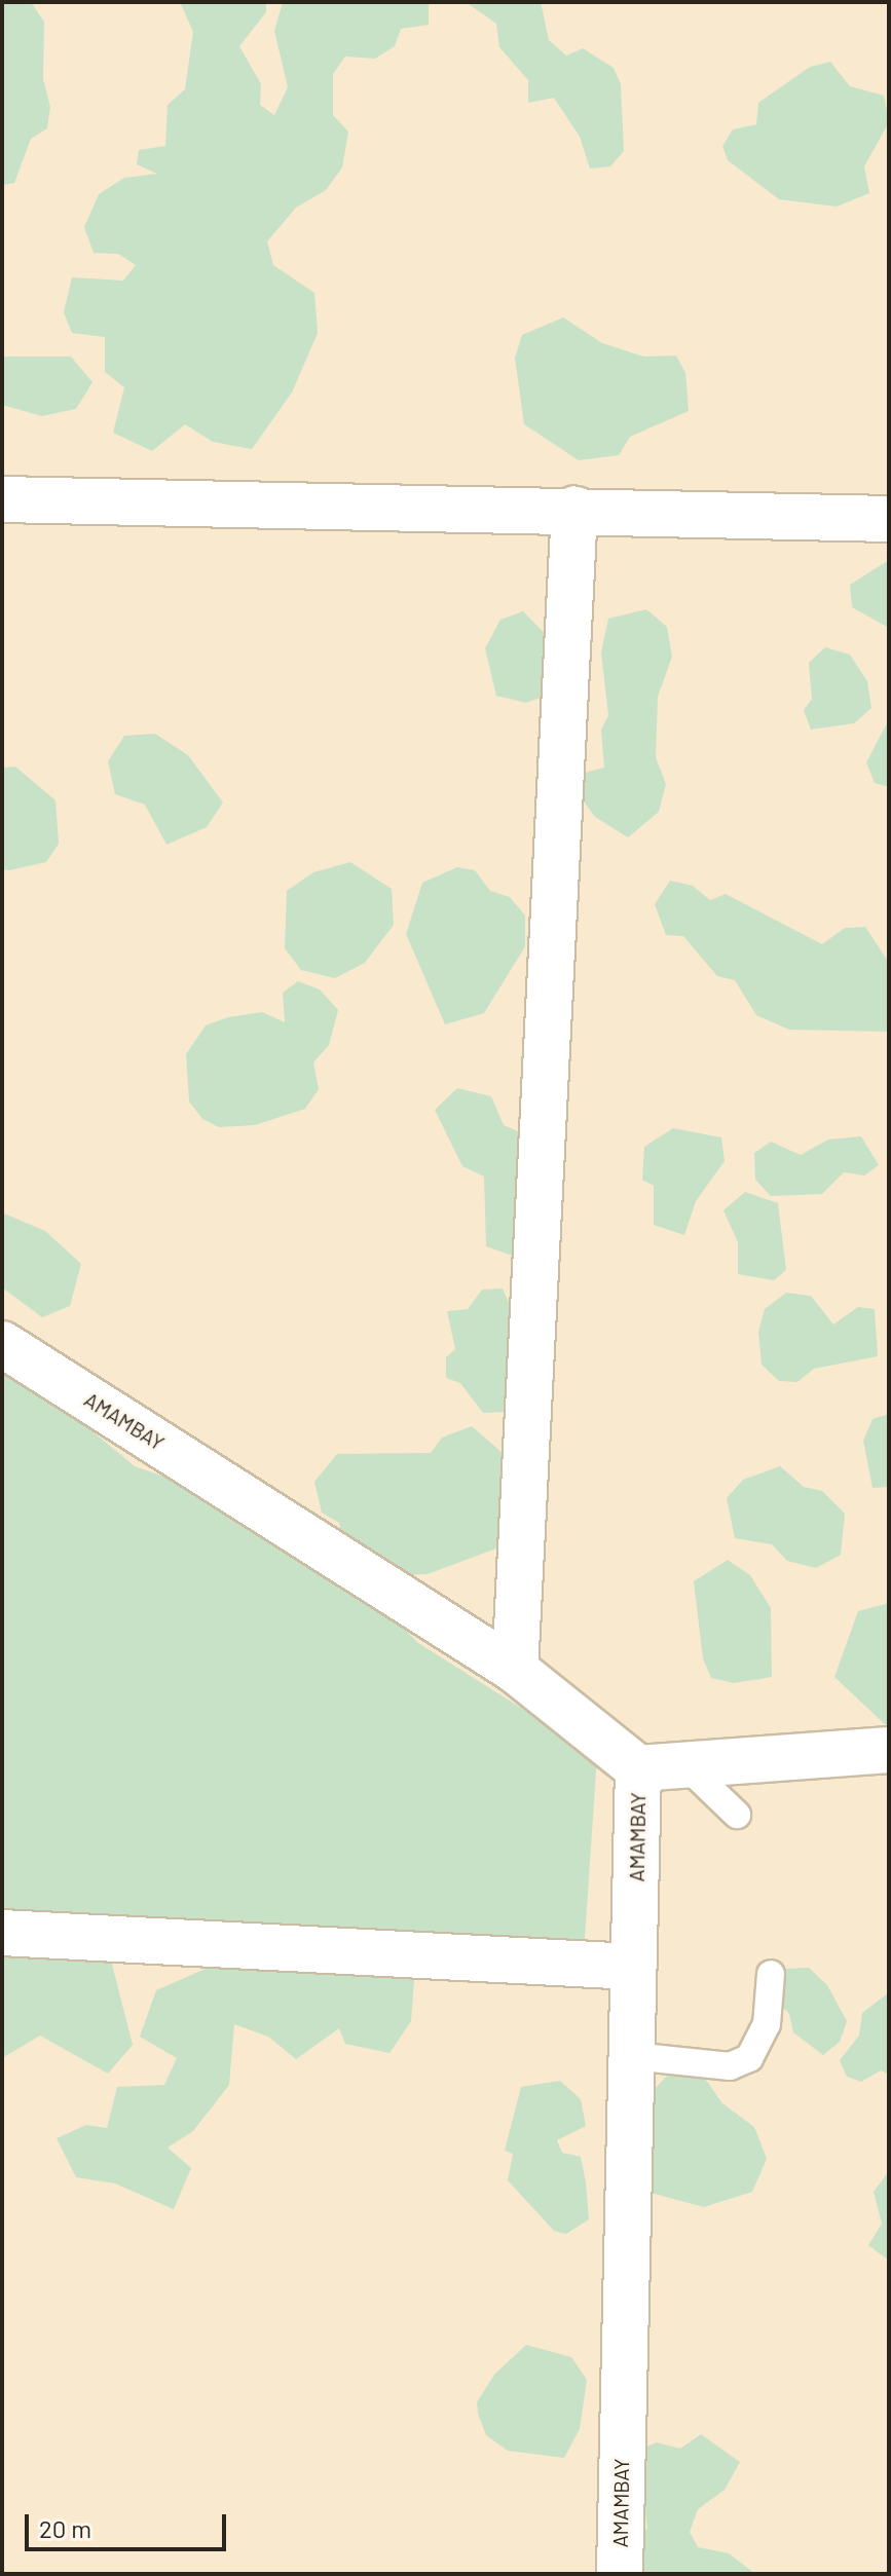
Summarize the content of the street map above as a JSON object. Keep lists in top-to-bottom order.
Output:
{
  "streets": {
    "street": ["AMAMBAY"]
  },
  "scale_bar": "20 m"
}
